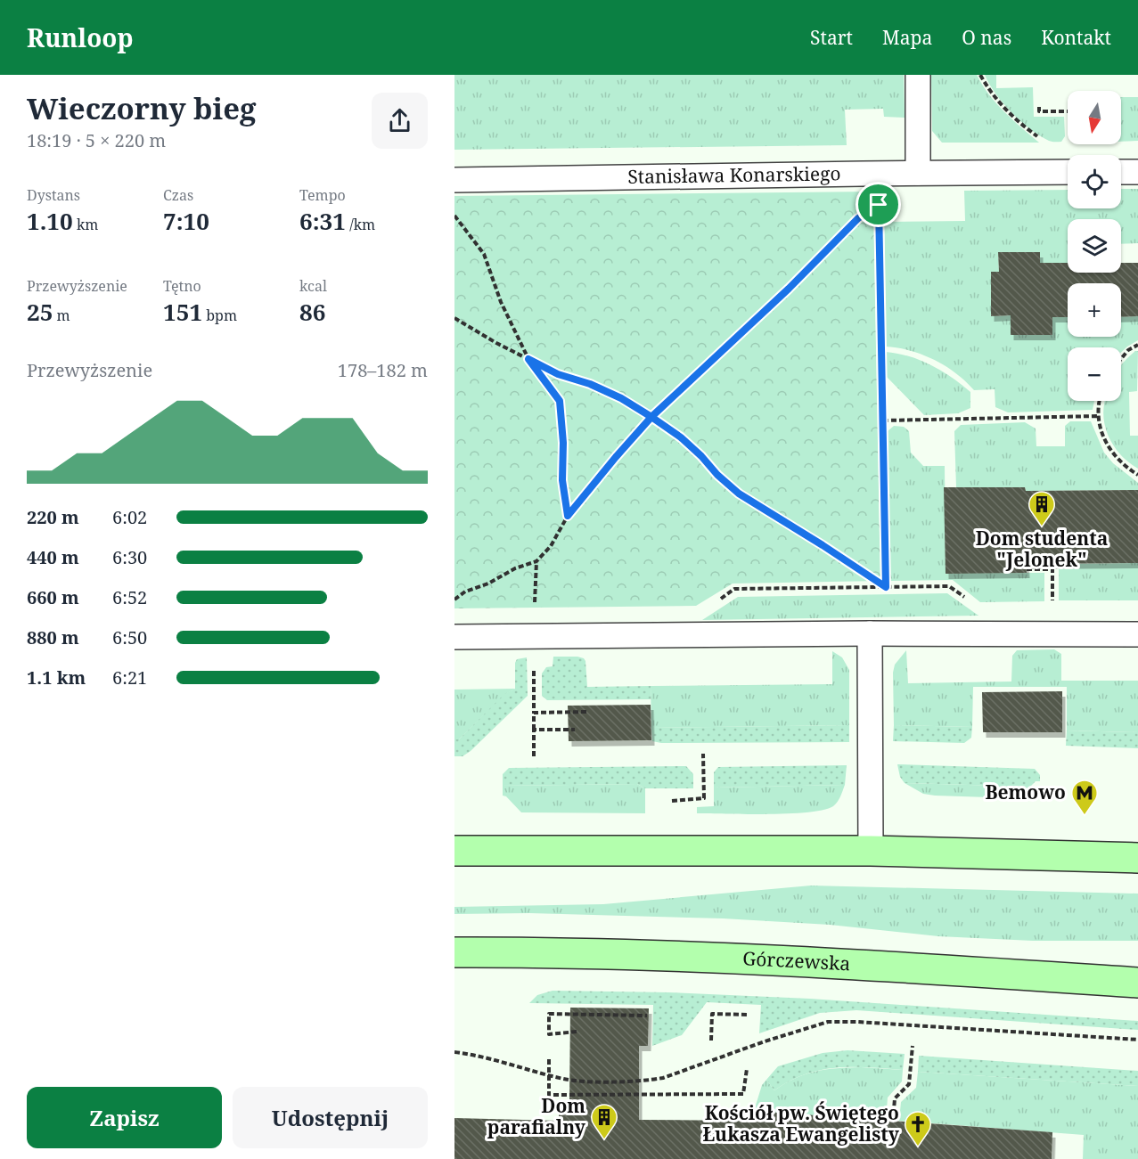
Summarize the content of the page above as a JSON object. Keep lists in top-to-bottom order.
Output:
{
  "streets": {
    "main road": ["Górczewska"],
    "lane": ["Stanisława Konarskiego"]
  },
  "places": {
    "building": ["Dom studenta \"Jelonek\"", "Dom parafialny"],
    "metro station": ["Bemowo"],
    "church": ["Kościół pw. Świętego Łukasza Ewangelisty"]
  },
  "north": "bottom",
  "page": {
    "header": "Runloop",
    "nav": [
      "Start",
      "Mapa",
      "O nas",
      "Kontakt"
    ],
    "heading": ["Wieczorny bieg", "18:19 · 5 × 220 m"],
    "map_buttons": ["+", "−"],
    "stats": [
      ["Dystans", "1.10 km"],
      ["Czas", "7:10"],
      ["Tempo", "6:31 /km"],
      ["Przewyższenie", "25 m"],
      ["Tętno", "151 bpm"],
      ["kcal", "86"]
    ],
    "chart": ["Przewyższenie", "178–182 m"],
    "list": [
      {
        "name": "220 m",
        "note": "6:02"
      },
      {
        "name": "440 m",
        "note": "6:30"
      },
      {
        "name": "660 m",
        "note": "6:52"
      },
      {
        "name": "880 m",
        "note": "6:50"
      },
      {
        "name": "1.1 km",
        "note": "6:21"
      }
    ],
    "buttons": ["Zapisz", "Udostępnij"]
  }
}
